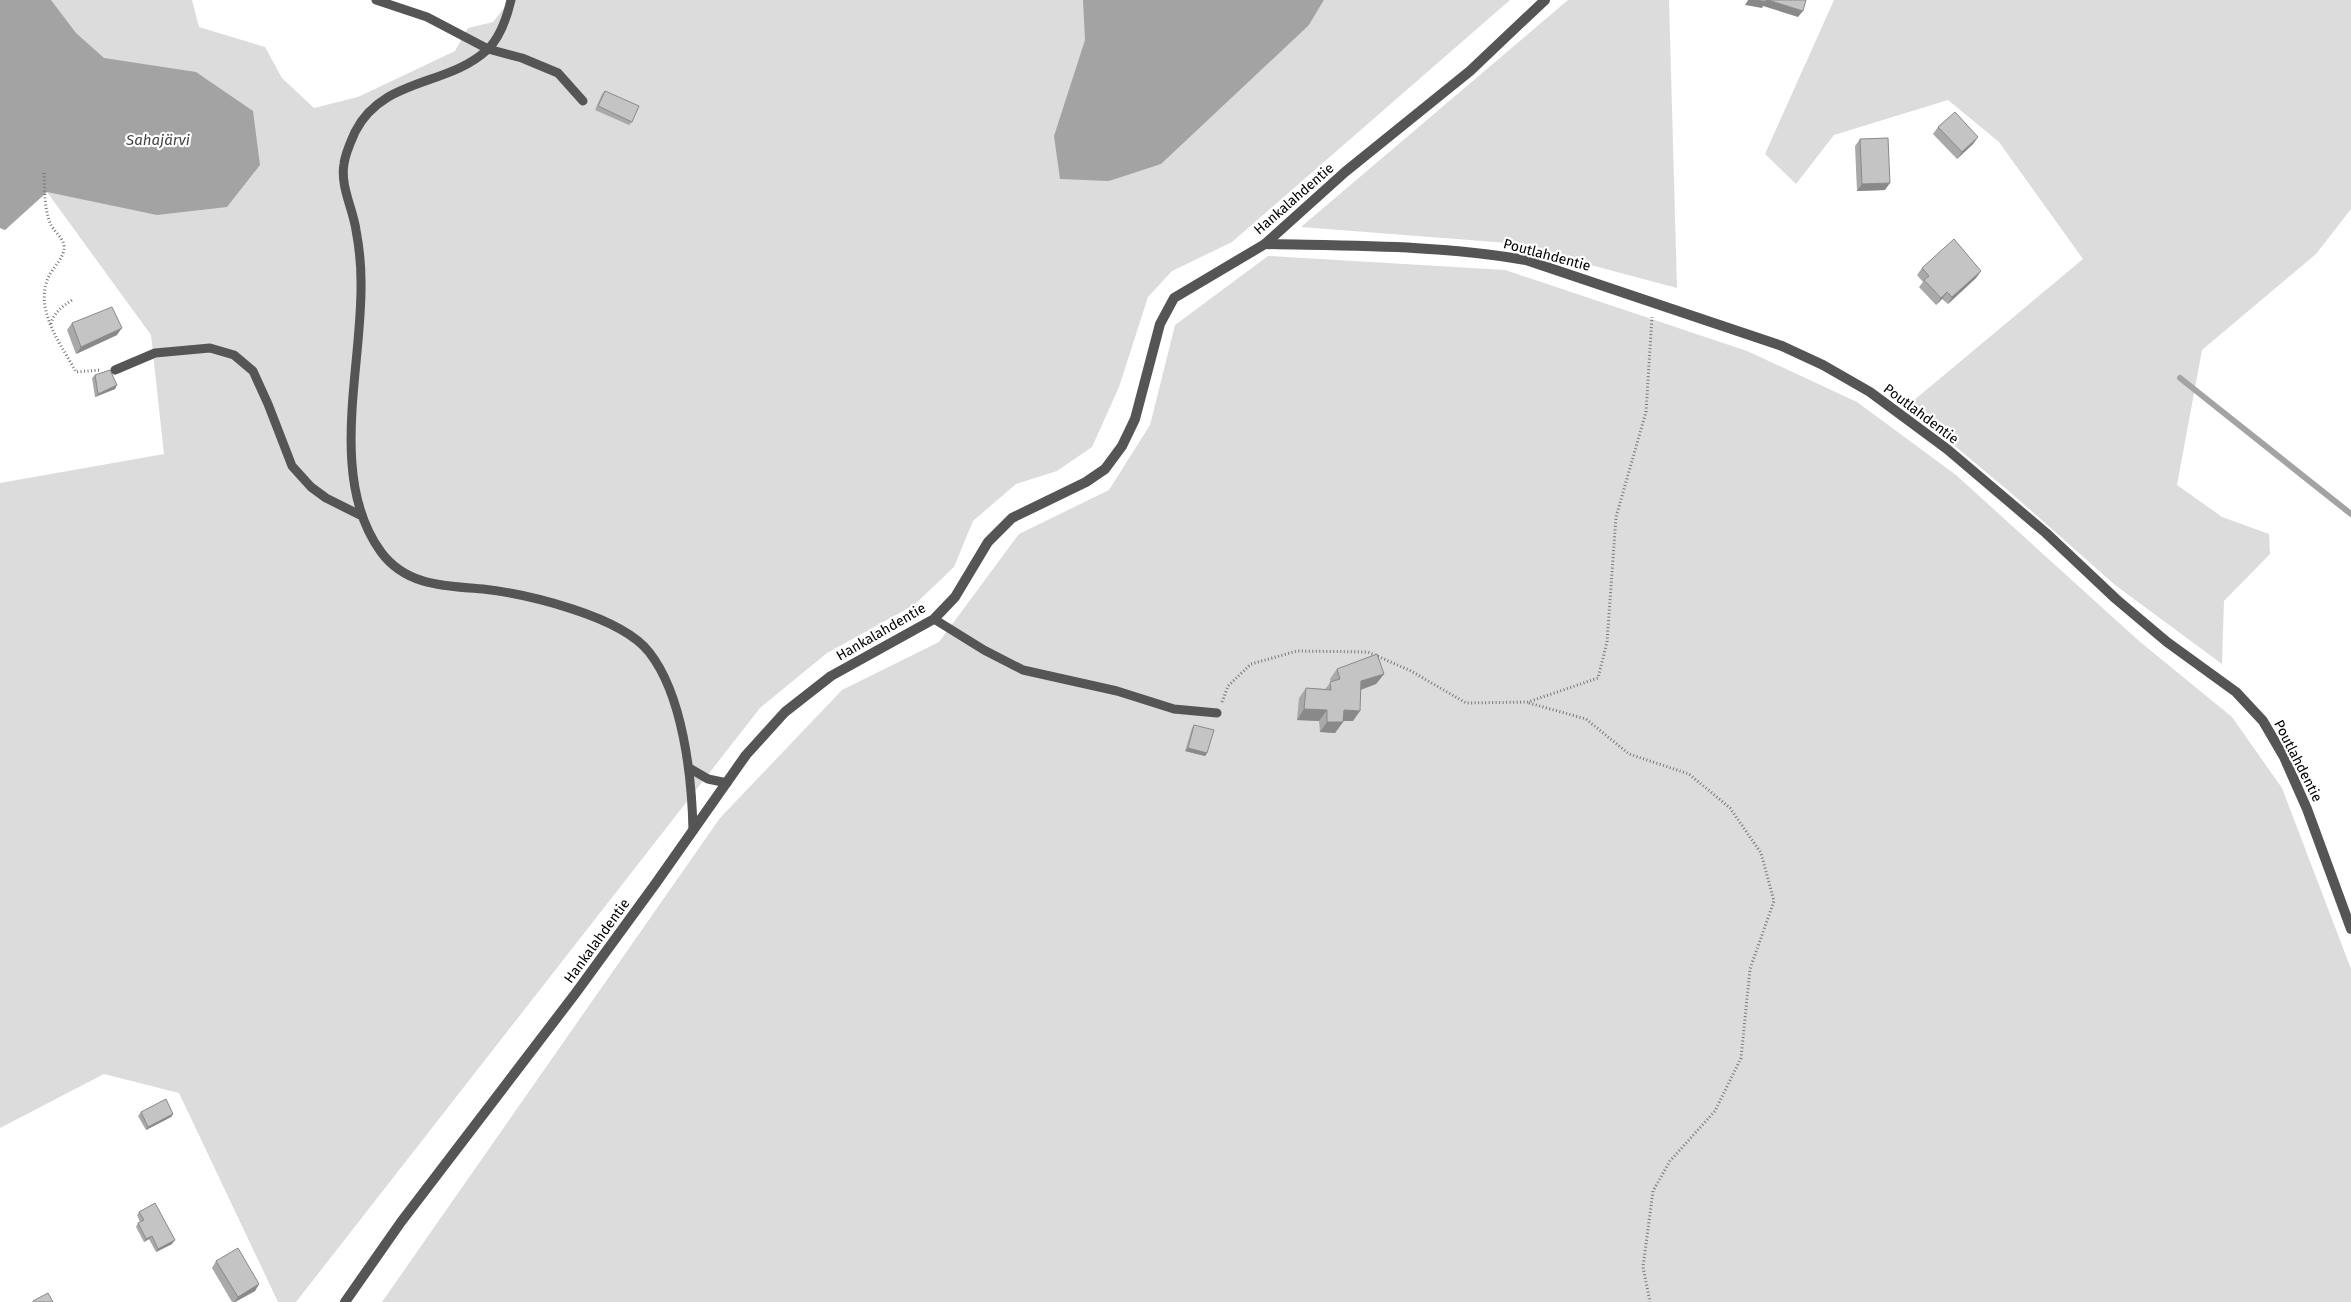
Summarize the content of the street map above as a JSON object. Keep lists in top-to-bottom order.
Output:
{
  "streets": {
    "street": ["Hankalahdentie", "Poutlahdentie"]
  },
  "crossings": [
    ["Hankalahdentie", "Poutlahdentie"]
  ],
  "water": ["Sahajärvi"]
}
